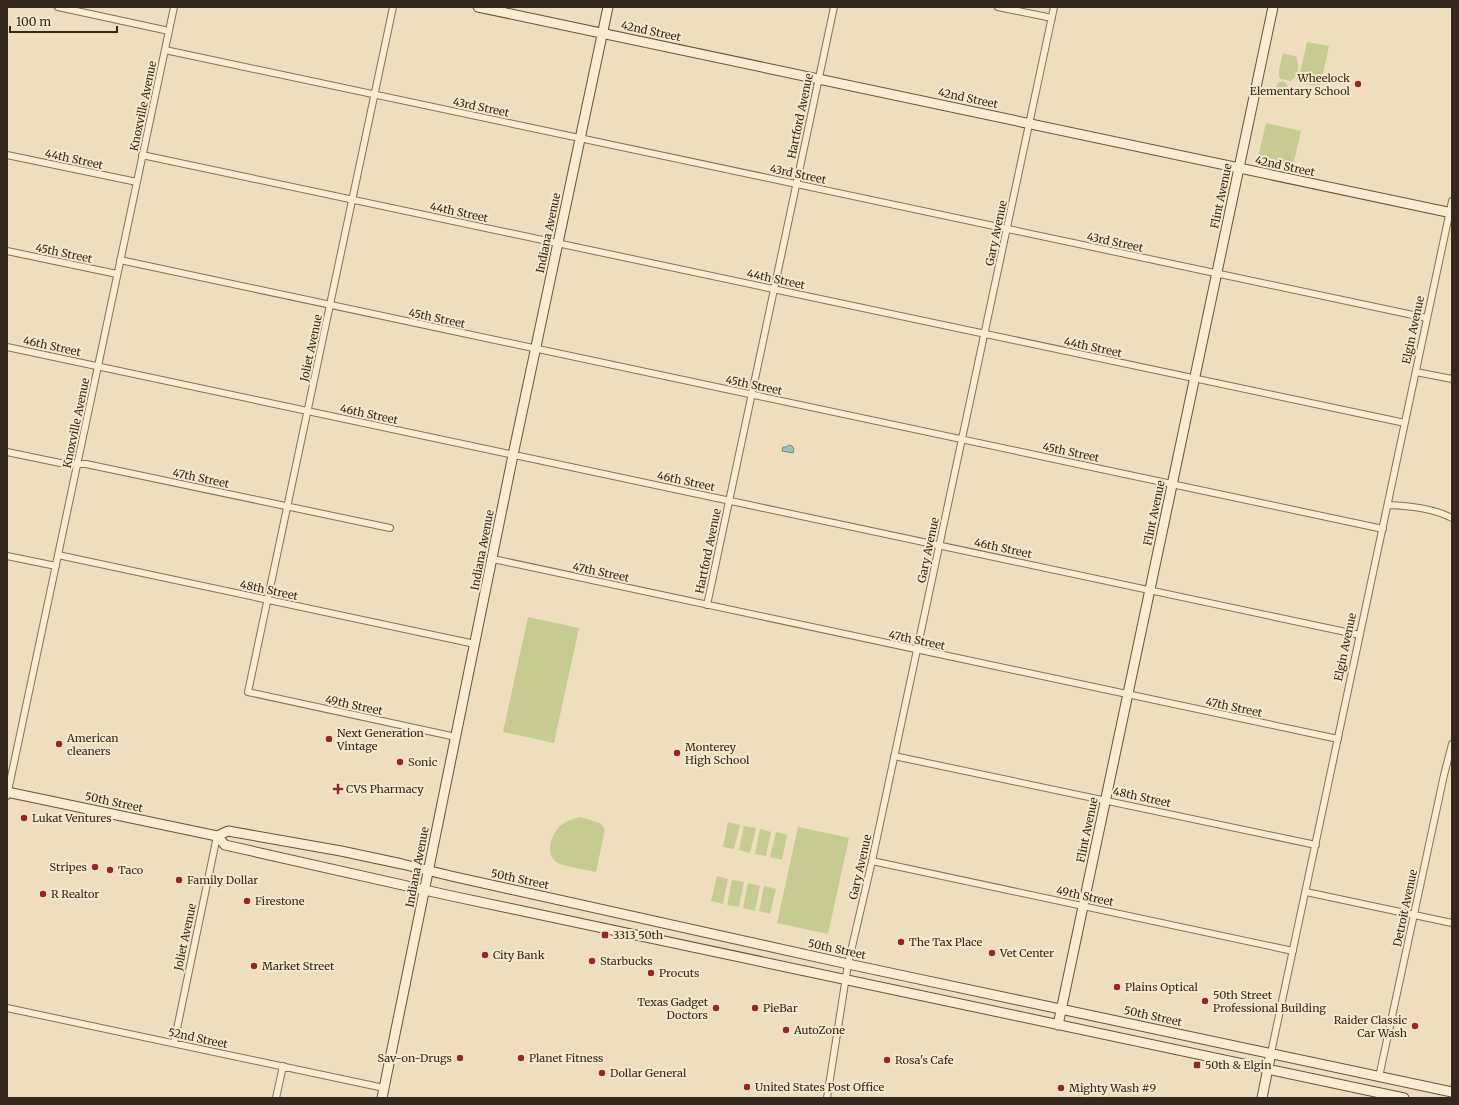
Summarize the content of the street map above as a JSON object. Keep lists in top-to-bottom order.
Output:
{
  "streets": {
    "main road": [
      "42nd Street",
      "Flint Avenue",
      "Indiana Avenue",
      "Elgin Avenue",
      "50th Street"
    ],
    "street": [
      "Knoxville Avenue",
      "43rd Street",
      "Hartford Avenue",
      "44th Street",
      "Gary Avenue",
      "45th Street",
      "46th Street",
      "Joliet Avenue",
      "47th Street",
      "48th Street",
      "49th Street",
      "Detroit Avenue",
      "52nd Street"
    ]
  },
  "crossings": [
    ["42nd Street", "Hartford Avenue"],
    ["42nd Street", "Flint Avenue"],
    ["42nd Street", "Indiana Avenue"],
    ["42nd Street", "Gary Avenue"],
    ["42nd Street", "Elgin Avenue"],
    ["Knoxville Avenue", "43rd Street"],
    ["Knoxville Avenue", "44th Street"],
    ["Knoxville Avenue", "45th Street"],
    ["Knoxville Avenue", "46th Street"],
    ["Knoxville Avenue", "47th Street"],
    ["Knoxville Avenue", "48th Street"],
    ["Knoxville Avenue", "50th Street"],
    ["43rd Street", "Hartford Avenue"],
    ["43rd Street", "Flint Avenue"],
    ["43rd Street", "Indiana Avenue"],
    ["43rd Street", "Gary Avenue"],
    ["43rd Street", "Elgin Avenue"],
    ["43rd Street", "Joliet Avenue"],
    ["Hartford Avenue", "44th Street"],
    ["Hartford Avenue", "45th Street"],
    ["Hartford Avenue", "46th Street"],
    ["Hartford Avenue", "47th Street"],
    ["44th Street", "Flint Avenue"],
    ["44th Street", "Indiana Avenue"],
    ["44th Street", "Gary Avenue"],
    ["44th Street", "Elgin Avenue"],
    ["44th Street", "Joliet Avenue"],
    ["Flint Avenue", "45th Street"],
    ["Flint Avenue", "46th Street"],
    ["Flint Avenue", "47th Street"],
    ["Flint Avenue", "48th Street"],
    ["Flint Avenue", "49th Street"],
    ["Flint Avenue", "50th Street"],
    ["Indiana Avenue", "45th Street"],
    ["Indiana Avenue", "46th Street"],
    ["Indiana Avenue", "47th Street"],
    ["Indiana Avenue", "48th Street"],
    ["Indiana Avenue", "49th Street"],
    ["Indiana Avenue", "50th Street"],
    ["Indiana Avenue", "52nd Street"],
    ["Gary Avenue", "45th Street"],
    ["Gary Avenue", "46th Street"],
    ["Gary Avenue", "47th Street"],
    ["Gary Avenue", "48th Street"],
    ["Gary Avenue", "49th Street"],
    ["Gary Avenue", "50th Street"],
    ["45th Street", "Elgin Avenue"],
    ["45th Street", "Joliet Avenue"],
    ["Elgin Avenue", "46th Street"],
    ["Elgin Avenue", "47th Street"],
    ["Elgin Avenue", "48th Street"],
    ["Elgin Avenue", "49th Street"],
    ["Elgin Avenue", "50th Street"],
    ["46th Street", "Joliet Avenue"],
    ["Joliet Avenue", "47th Street"],
    ["Joliet Avenue", "48th Street"],
    ["Joliet Avenue", "49th Street"],
    ["Joliet Avenue", "50th Street"],
    ["Joliet Avenue", "52nd Street"],
    ["50th Street", "Detroit Avenue"]
  ],
  "places": {
    "other": [
      "Wheelock Elementary School",
      "Next Generation Vintage",
      "American cleaners",
      "Monterey High School",
      "Sonic",
      "Lukat Ventures",
      "Stripes",
      "Taco",
      "Family Dollar",
      "R Realtor",
      "Firestone",
      "The Tax Place",
      "Vet Center",
      "City Bank",
      "Starbucks",
      "Market Street",
      "Procuts",
      "Plains Optical",
      "50th Street Professional Building",
      "Texas Gadget Doctors",
      "PieBar",
      "Raider Classic Car Wash",
      "AutoZone",
      "Sav-on-Drugs",
      "Planet Fitness",
      "Rosa's Cafe",
      "Dollar General",
      "United States Post Office",
      "Mighty Wash #9"
    ],
    "health": ["CVS Pharmacy"],
    "transit": ["3313 50th", "50th & Elgin"]
  },
  "scale_bar": "100 m"
}
